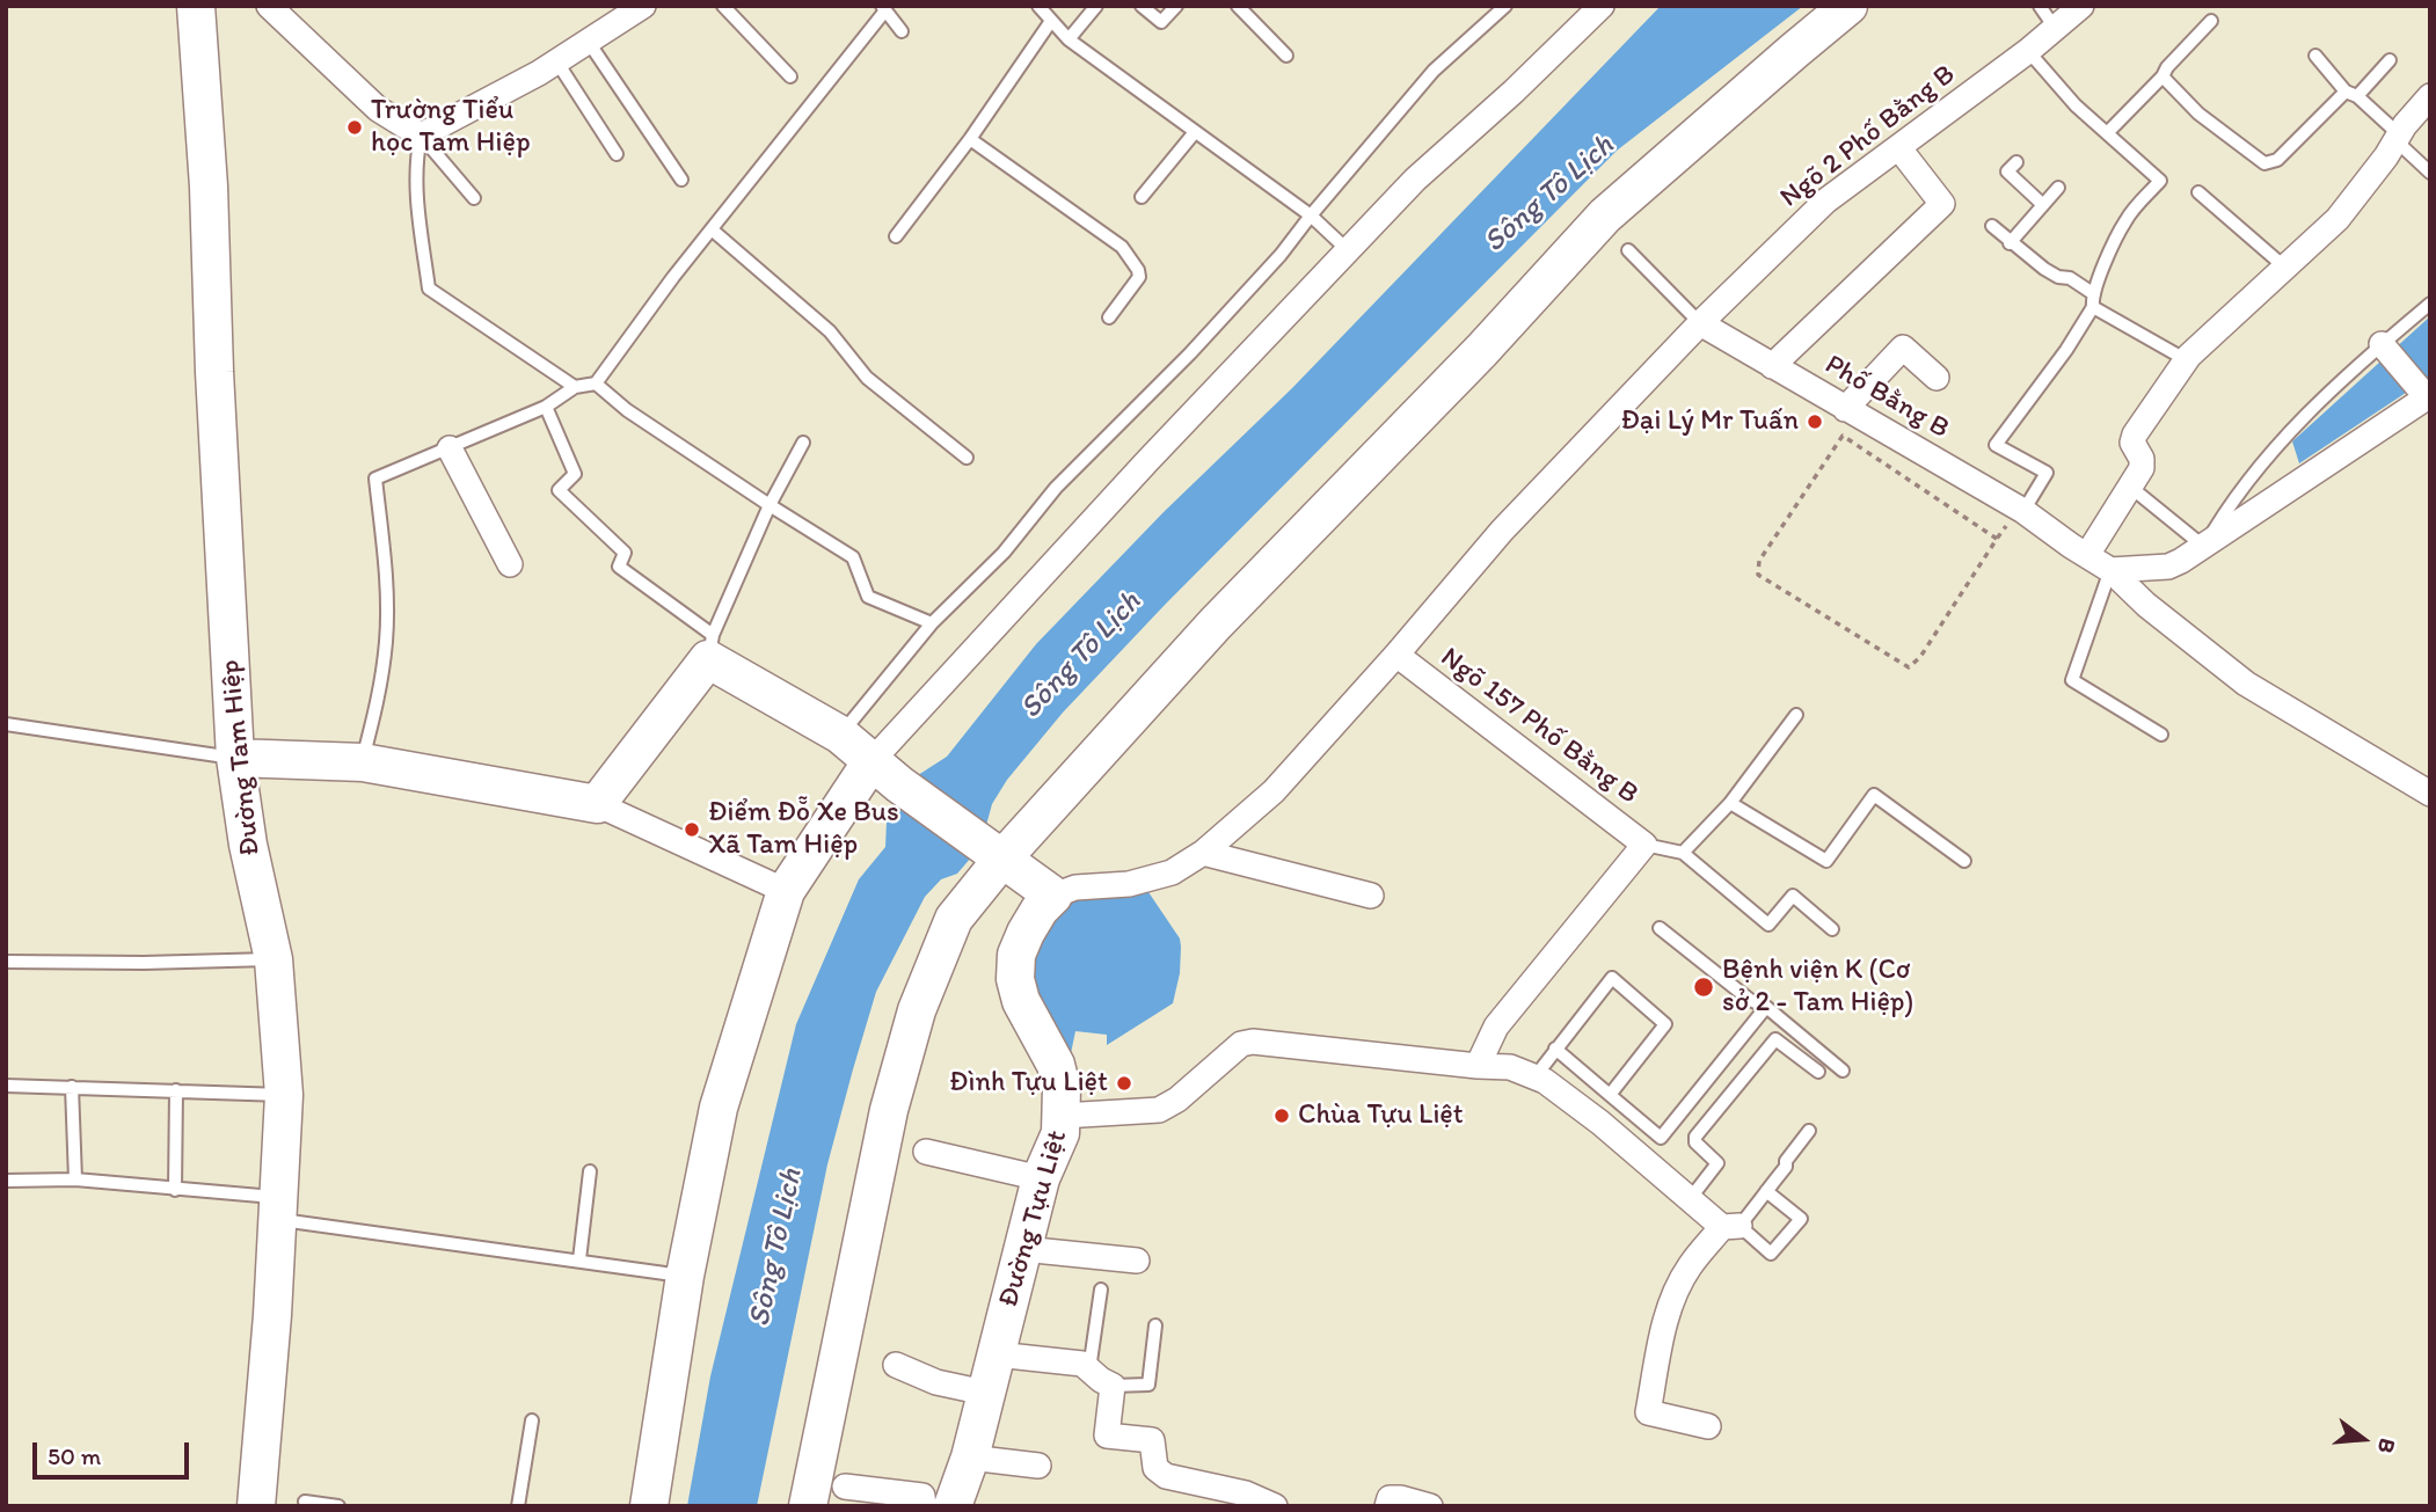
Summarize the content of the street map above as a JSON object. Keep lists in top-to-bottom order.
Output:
{
  "streets": {
    "street": [
      "Ngõ 2 Phố Bằng B",
      "Phố Bằng B",
      "Ngõ 157 Phố Bằng B",
      "Đường Tam Hiệp",
      "Đường Tựu Liệt"
    ]
  },
  "crossings": [
    ["Ngõ 2 Phố Bằng B", "Phố Bằng B"]
  ],
  "water": ["Sông Tô Lịch"],
  "places": [
    "Trường Tiểu học Tam Hiệp",
    "Đại Lý Mr Tuấn",
    "Điểm Đỗ Xe Bus Xã Tam Hiệp",
    "Bệnh viện K (Cơ sở 2 - Tam Hiệp)",
    "Đình Tựu Liệt",
    "Chùa Tựu Liệt"
  ],
  "scale_bar": "50 m",
  "north": "right"
}
